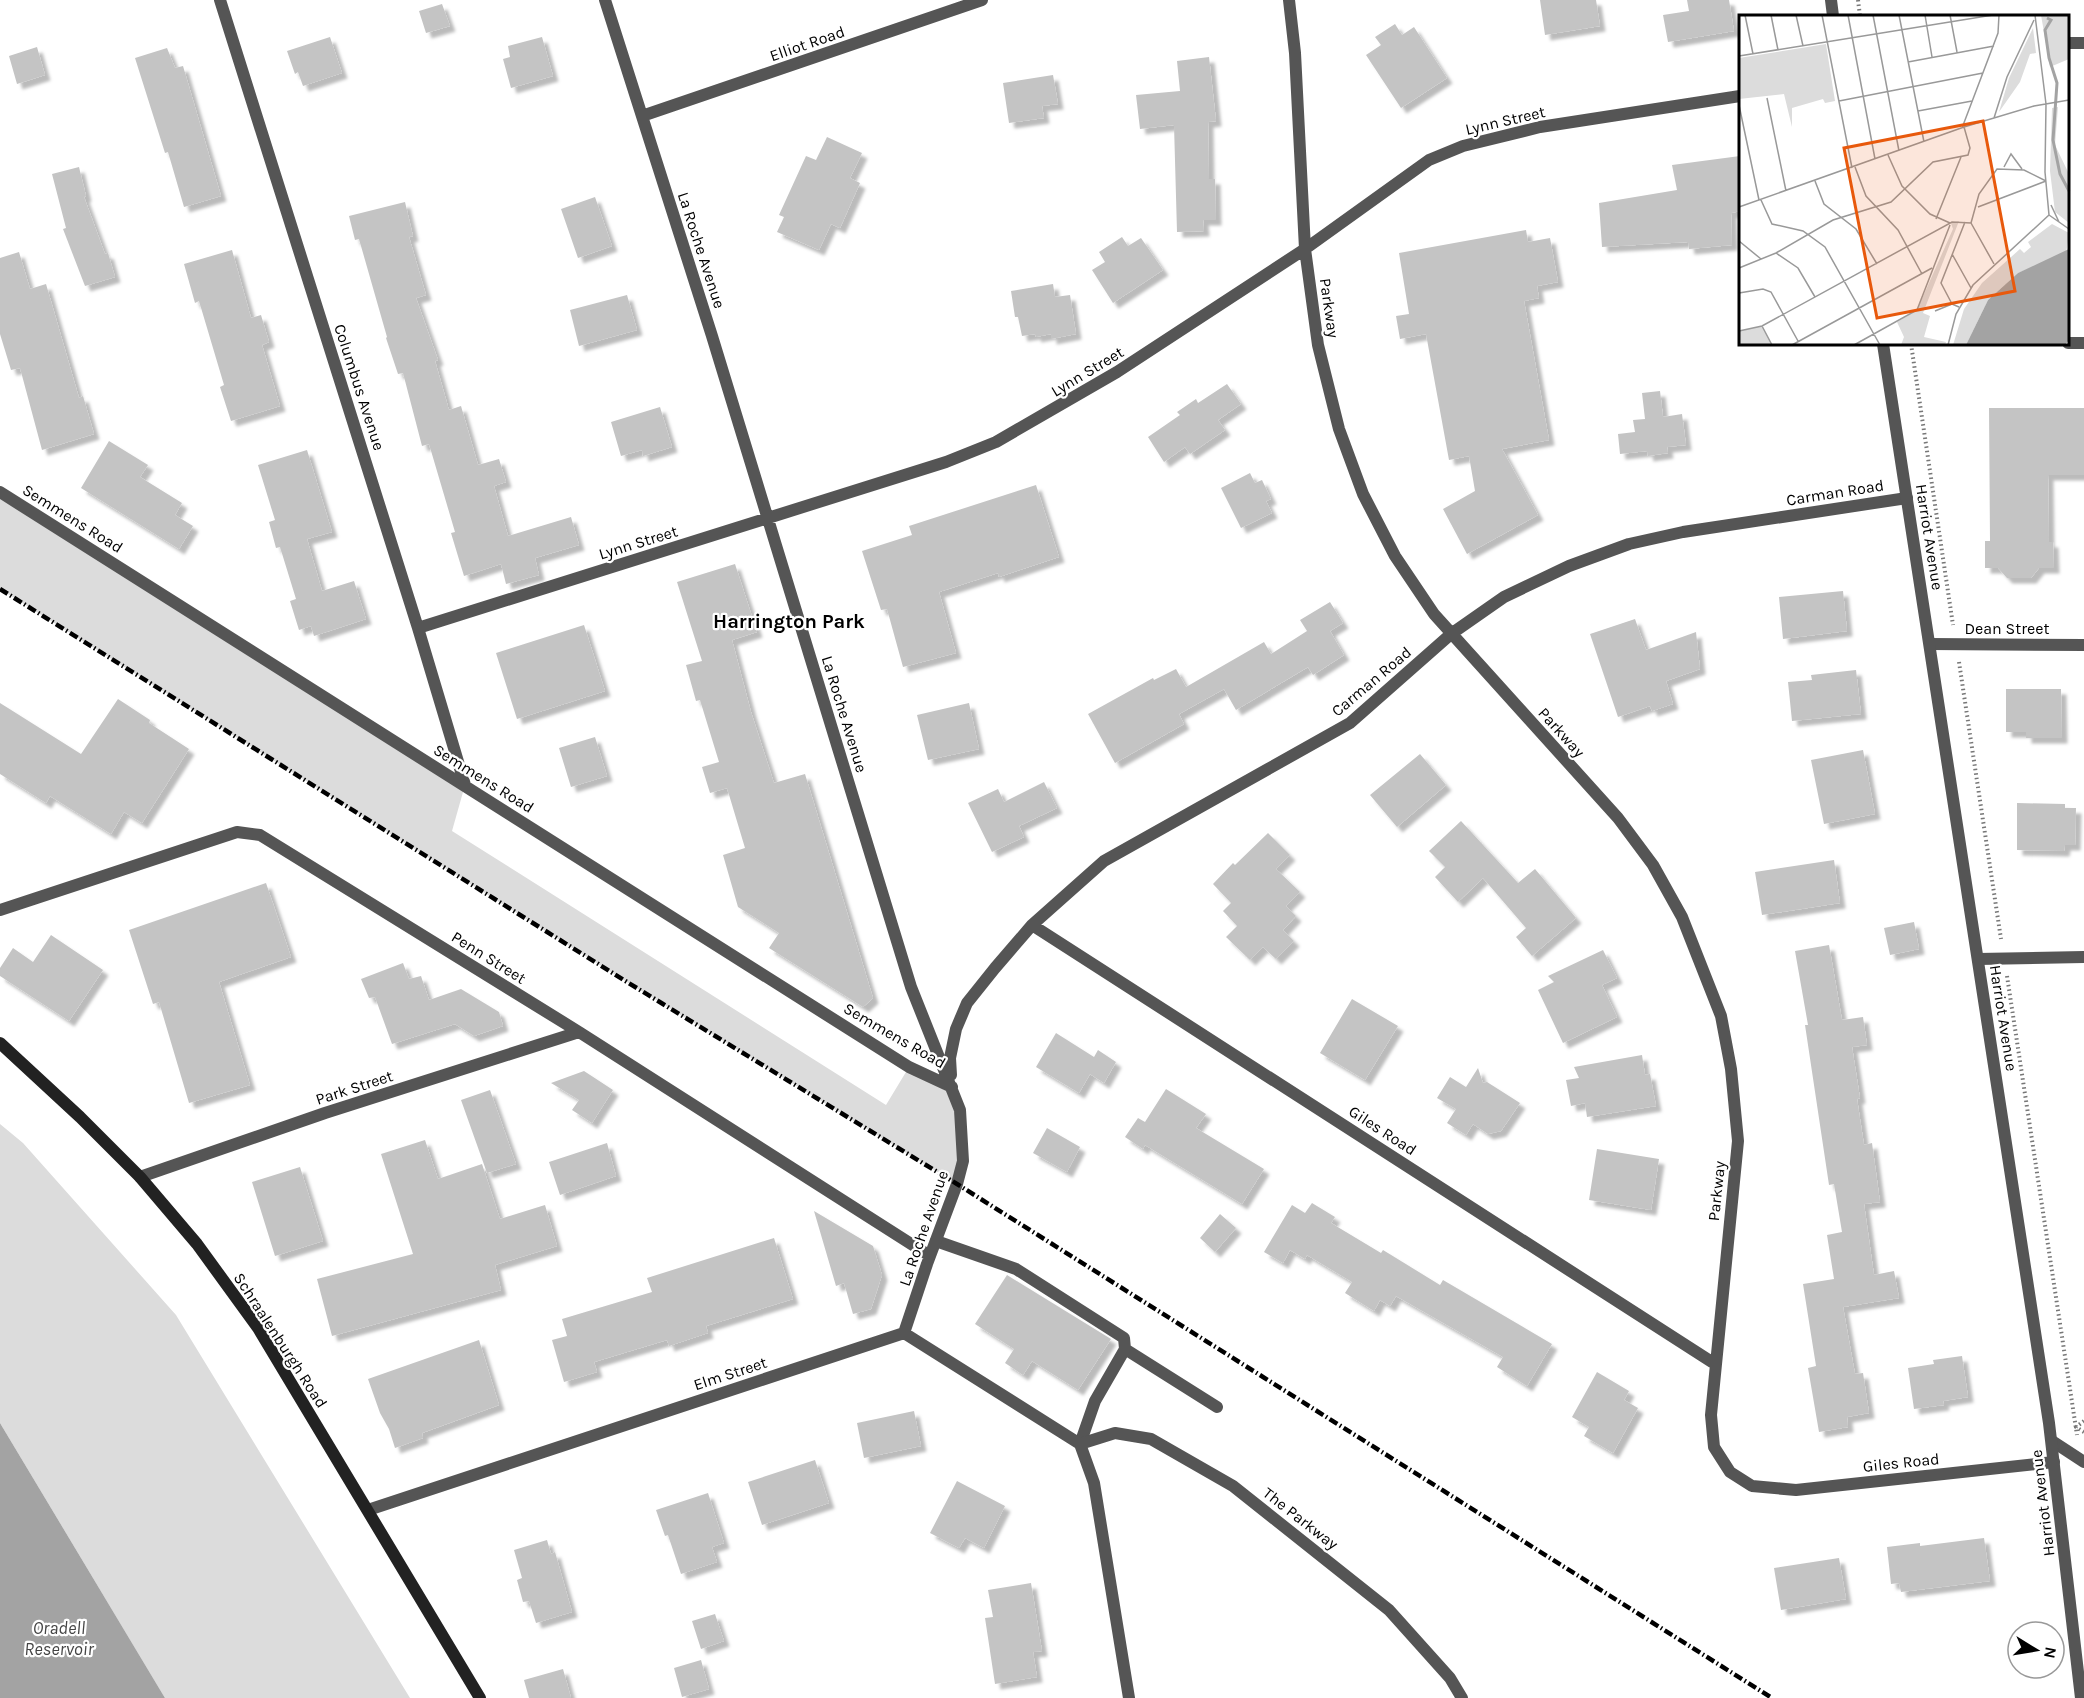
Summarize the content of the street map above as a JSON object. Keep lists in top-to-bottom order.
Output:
{
  "streets": {
    "main road": ["Schraalenburgh Road"],
    "street": [
      "Elliot Road",
      "Lynn Street",
      "La Roche Avenue",
      "Parkway",
      "Columbus Avenue",
      "Carman Road",
      "Semmens Road",
      "Harriot Avenue",
      "Dean Street",
      "Penn Street",
      "Park Street",
      "Giles Road",
      "Elm Street",
      "The Parkway"
    ]
  },
  "crossings": [
    ["Elliot Road", "La Roche Avenue"],
    ["Lynn Street", "La Roche Avenue"],
    ["Lynn Street", "Parkway"],
    ["Lynn Street", "Columbus Avenue"],
    ["La Roche Avenue", "Carman Road"],
    ["La Roche Avenue", "Semmens Road"],
    ["La Roche Avenue", "Penn Street"],
    ["La Roche Avenue", "Elm Street"],
    ["Parkway", "Carman Road"],
    ["Parkway", "Giles Road"],
    ["Columbus Avenue", "Semmens Road"],
    ["Carman Road", "Semmens Road"],
    ["Carman Road", "Harriot Avenue"],
    ["Carman Road", "Giles Road"],
    ["Harriot Avenue", "Dean Street"],
    ["Harriot Avenue", "Giles Road"],
    ["Penn Street", "Park Street"],
    ["Park Street", "Schraalenburgh Road"],
    ["Schraalenburgh Road", "Elm Street"]
  ],
  "districts": ["Harrington Park"],
  "water": ["Oradell Reservoir"],
  "north": "right"
}
